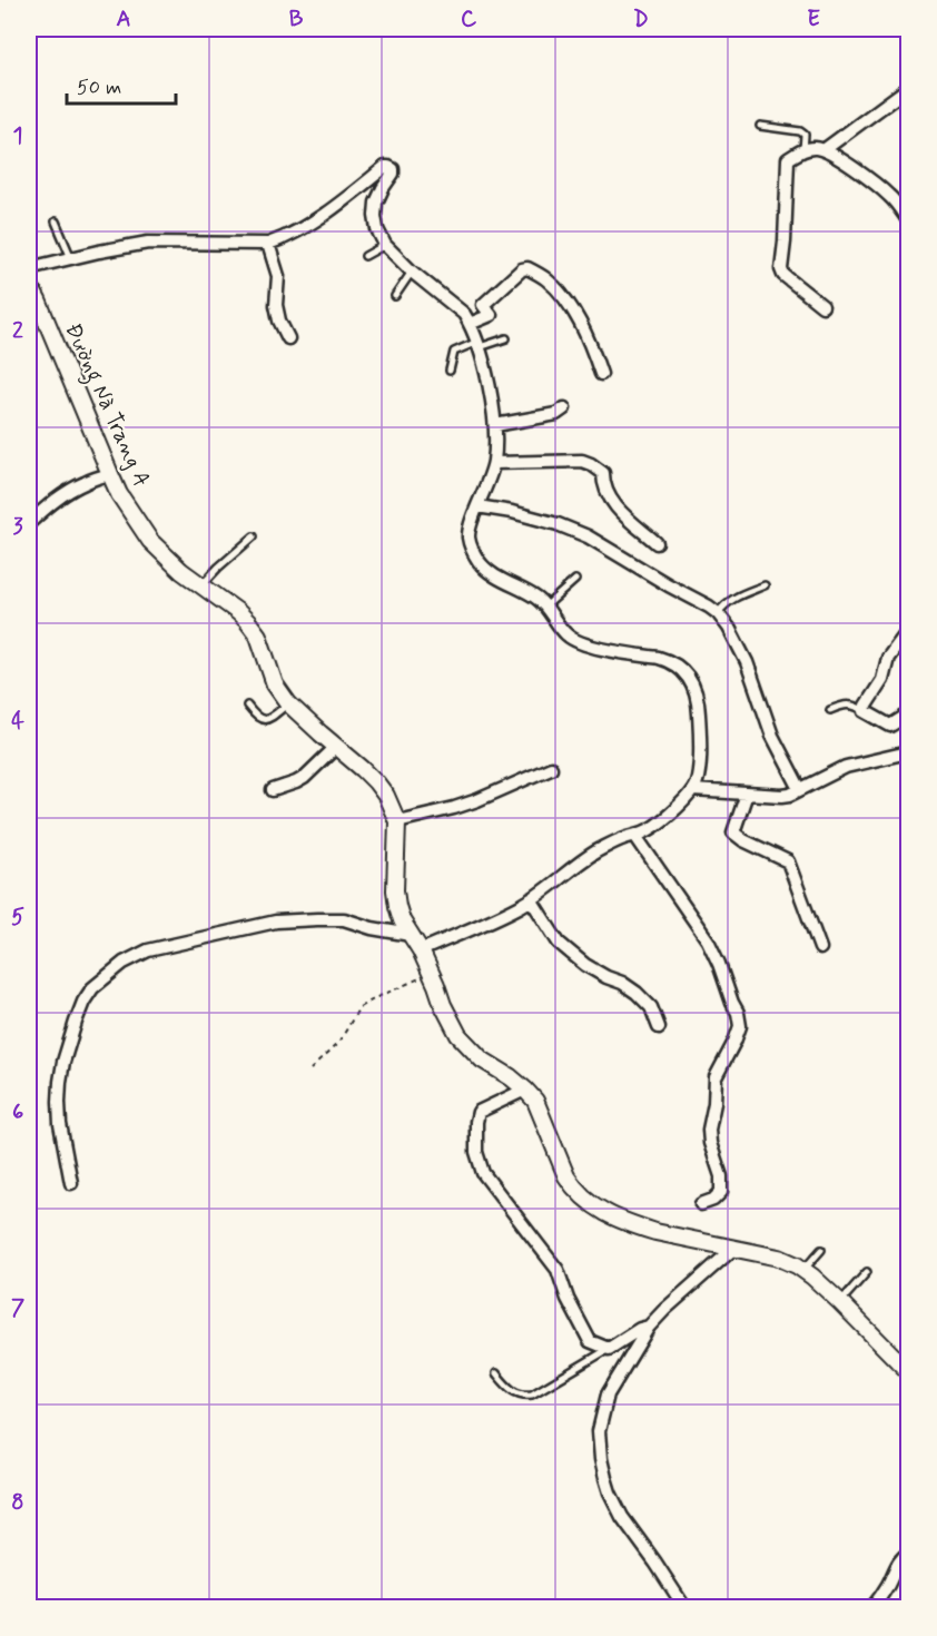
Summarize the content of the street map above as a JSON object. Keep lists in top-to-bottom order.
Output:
{
  "streets": {
    "street": ["Đường Nà Trang A"]
  },
  "scale_bar": "50 m",
  "grid": {
    "columns": [
      "A",
      "B",
      "C",
      "D",
      "E"
    ],
    "rows": [
      "1",
      "2",
      "3",
      "4",
      "5",
      "6",
      "7",
      "8"
    ]
  }
}
